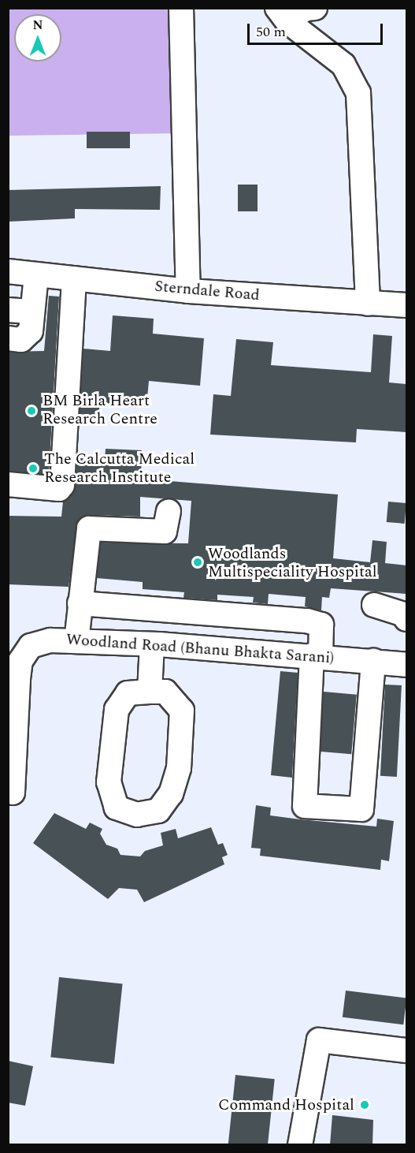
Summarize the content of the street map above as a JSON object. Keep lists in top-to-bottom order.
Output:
{
  "streets": {
    "street": ["Sterndale Road", "Woodland Road (Bhanu Bhakta Sarani)"]
  },
  "places": [
    "BM Birla Heart Research Centre",
    "The Calcutta Medical Research Institute",
    "Woodlands Multispeciality Hospital",
    "Command Hospital"
  ],
  "scale_bar": "50 m",
  "north": "top"
}
